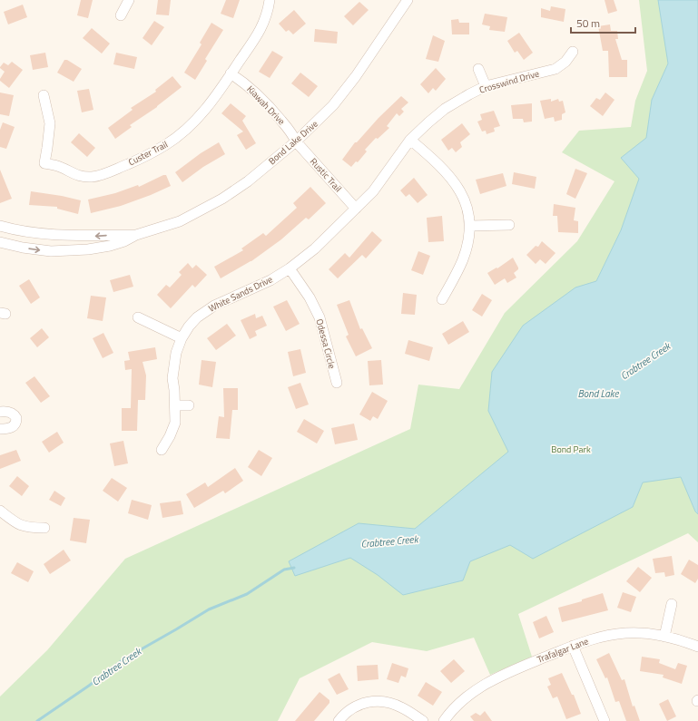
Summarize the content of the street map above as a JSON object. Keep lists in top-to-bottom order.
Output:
{
  "streets": {
    "street": [
      "Crosswind Drive",
      "Kiawah Drive",
      "Bond Lake Drive",
      "Custer Trail",
      "Rustic Trail",
      "White Sands Drive",
      "Odessa Circle",
      "Trafalgar Lane"
    ]
  },
  "crossings": [
    ["Crosswind Drive", "Rustic Trail"],
    ["Crosswind Drive", "White Sands Drive"],
    ["Kiawah Drive", "Bond Lake Drive"],
    ["Kiawah Drive", "Custer Trail"],
    ["Kiawah Drive", "Rustic Trail"],
    ["Bond Lake Drive", "Rustic Trail"],
    ["Rustic Trail", "White Sands Drive"],
    ["White Sands Drive", "Odessa Circle"]
  ],
  "water": ["Crabtree Creek", "Bond Lake"],
  "parks": ["Bond Park"],
  "scale_bar": "50 m"
}
